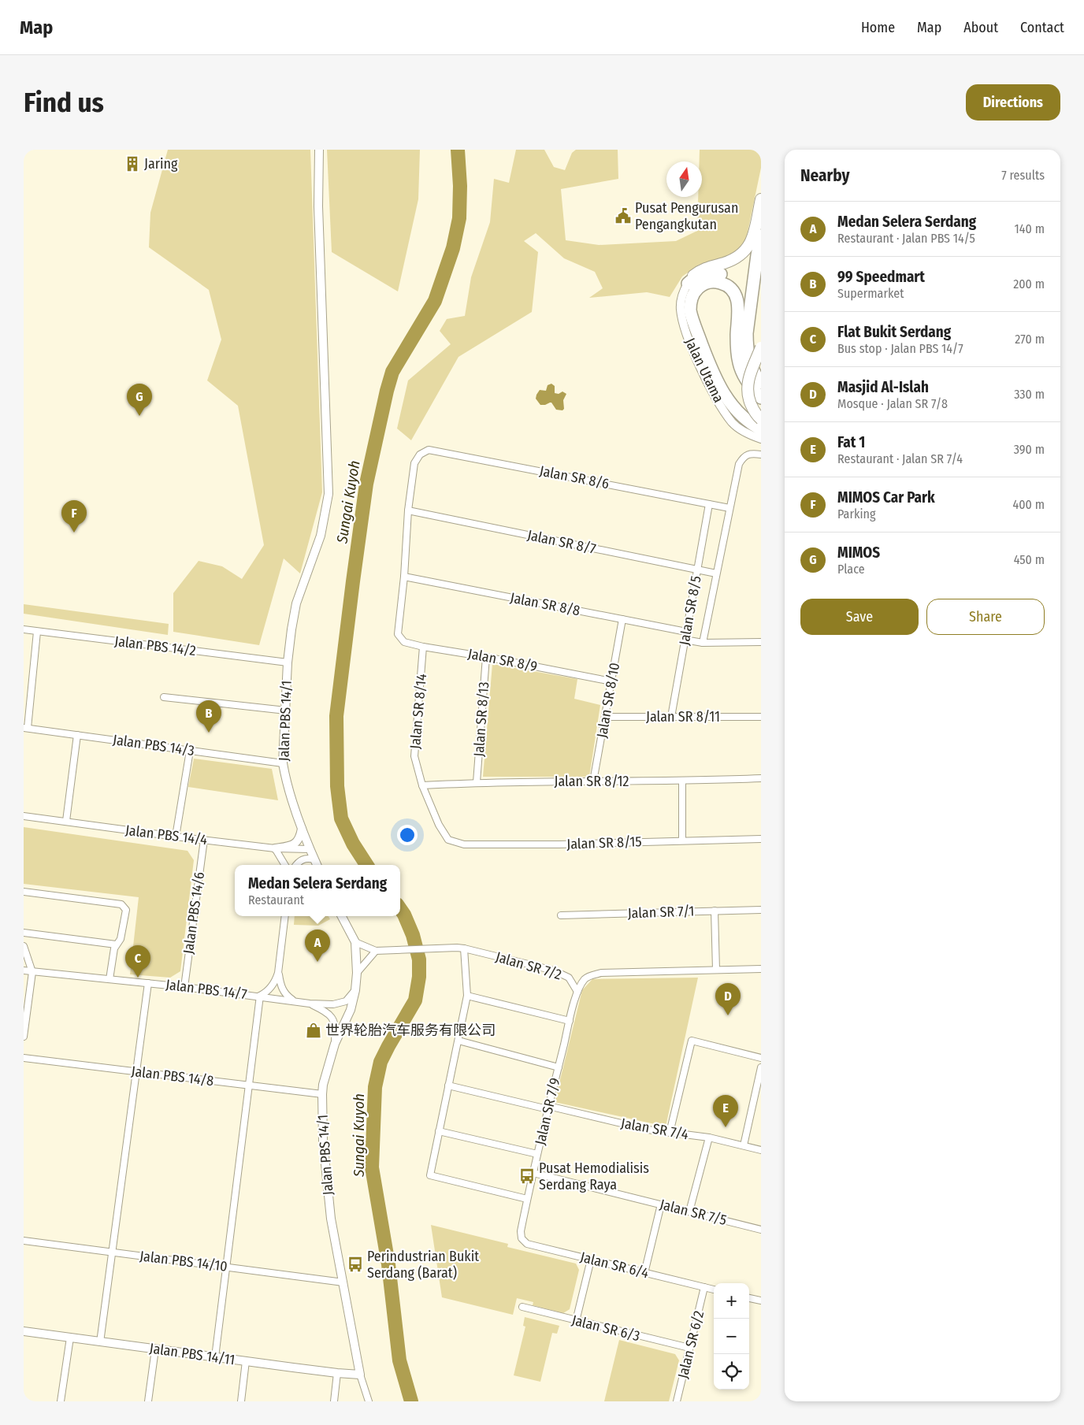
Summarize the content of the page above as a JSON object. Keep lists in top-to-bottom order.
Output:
{
  "streets": {
    "street": [
      "Jalan Utama",
      "Jalan SR 8/6",
      "Jalan SR 8/7",
      "Jalan SR 8/8",
      "Jalan SR 8/5",
      "Jalan PBS 14/2",
      "Jalan SR 8/9",
      "Jalan SR 8/10",
      "Jalan SR 8/14",
      "Jalan SR 8/11",
      "Jalan SR 8/13",
      "Jalan PBS 14/1",
      "Jalan PBS 14/3",
      "Jalan SR 8/12",
      "Jalan PBS 14/4",
      "Jalan SR 8/15",
      "Jalan SR 7/1",
      "Jalan PBS 14/6",
      "Jalan SR 7/2",
      "Jalan PBS 14/7",
      "Jalan PBS 14/8",
      "Jalan SR 7/9",
      "Jalan SR 7/4",
      "Jalan SR 7/5",
      "Jalan PBS 14/10",
      "Jalan SR 6/4",
      "Jalan SR 6/3",
      "Jalan SR 6/2",
      "Jalan PBS 14/11"
    ]
  },
  "crossings": [
    ["Jalan SR 8/6", "Jalan SR 8/7"],
    ["Jalan SR 8/6", "Jalan SR 8/5"],
    ["Jalan SR 8/7", "Jalan SR 8/5"],
    ["Jalan SR 8/8", "Jalan SR 8/5"],
    ["Jalan SR 8/8", "Jalan SR 8/9"],
    ["Jalan SR 8/8", "Jalan SR 8/10"],
    ["Jalan SR 8/5", "Jalan SR 8/11"],
    ["Jalan PBS 14/2", "Jalan PBS 14/1"],
    ["Jalan SR 8/9", "Jalan SR 8/10"],
    ["Jalan SR 8/9", "Jalan SR 8/14"],
    ["Jalan SR 8/9", "Jalan SR 8/13"],
    ["Jalan SR 8/10", "Jalan SR 8/11"],
    ["Jalan SR 8/10", "Jalan SR 8/12"],
    ["Jalan SR 8/14", "Jalan SR 8/12"],
    ["Jalan SR 8/14", "Jalan SR 8/15"],
    ["Jalan SR 8/13", "Jalan SR 8/12"],
    ["Jalan PBS 14/1", "Jalan PBS 14/3"],
    ["Jalan PBS 14/1", "Jalan PBS 14/4"],
    ["Jalan PBS 14/1", "Jalan SR 7/2"],
    ["Jalan PBS 14/1", "Jalan PBS 14/7"],
    ["Jalan PBS 14/1", "Jalan PBS 14/8"],
    ["Jalan PBS 14/1", "Jalan PBS 14/10"],
    ["Jalan PBS 14/1", "Jalan PBS 14/11"],
    ["Jalan PBS 14/4", "Jalan PBS 14/6"],
    ["Jalan PBS 14/6", "Jalan PBS 14/7"],
    ["Jalan SR 7/2", "Jalan SR 7/9"],
    ["Jalan SR 7/9", "Jalan SR 7/4"],
    ["Jalan SR 7/9", "Jalan SR 7/5"],
    ["Jalan SR 7/9", "Jalan SR 6/4"],
    ["Jalan SR 6/4", "Jalan SR 6/2"],
    ["Jalan SR 6/3", "Jalan SR 6/2"]
  ],
  "water": ["Sungai Kuyoh"],
  "places": {
    "building": ["Jaring"],
    "public building": ["Pusat Pengurusan Pengangkutan"],
    "shop": ["世界轮胎汽车服务有限公司"],
    "bus stop": ["Pusat Hemodialisis Serdang Raya", "Perindustrian Bukit Serdang (Barat)"]
  },
  "north": "top",
  "page": {
    "header": "Map",
    "nav": [
      "Home",
      "Map",
      "About",
      "Contact"
    ],
    "buttons": [
      "Directions",
      ["Save", "Share"]
    ],
    "title": "Find us",
    "heading": ["Nearby", "7 results"],
    "list": [
      {
        "mark": "A",
        "name": "Medan Selera Serdang",
        "note": "Restaurant · Jalan PBS 14/5",
        "value": "140 m"
      },
      {
        "mark": "B",
        "name": "99 Speedmart",
        "note": "Supermarket",
        "value": "200 m"
      },
      {
        "mark": "C",
        "name": "Flat Bukit Serdang",
        "note": "Bus stop · Jalan PBS 14/7",
        "value": "270 m"
      },
      {
        "mark": "D",
        "name": "Masjid Al-Islah",
        "note": "Mosque · Jalan SR 7/8",
        "value": "330 m"
      },
      {
        "mark": "E",
        "name": "Fat 1",
        "note": "Restaurant · Jalan SR 7/4",
        "value": "390 m"
      },
      {
        "mark": "F",
        "name": "MIMOS Car Park",
        "note": "Parking",
        "value": "400 m"
      },
      {
        "mark": "G",
        "name": "MIMOS",
        "note": "Place",
        "value": "450 m"
      }
    ],
    "pins": [
      "G",
      "F",
      "B",
      "A",
      "C",
      "D",
      "E"
    ],
    "popup": ["Medan Selera Serdang", "Restaurant"],
    "map_buttons": ["+", "−"]
  }
}
